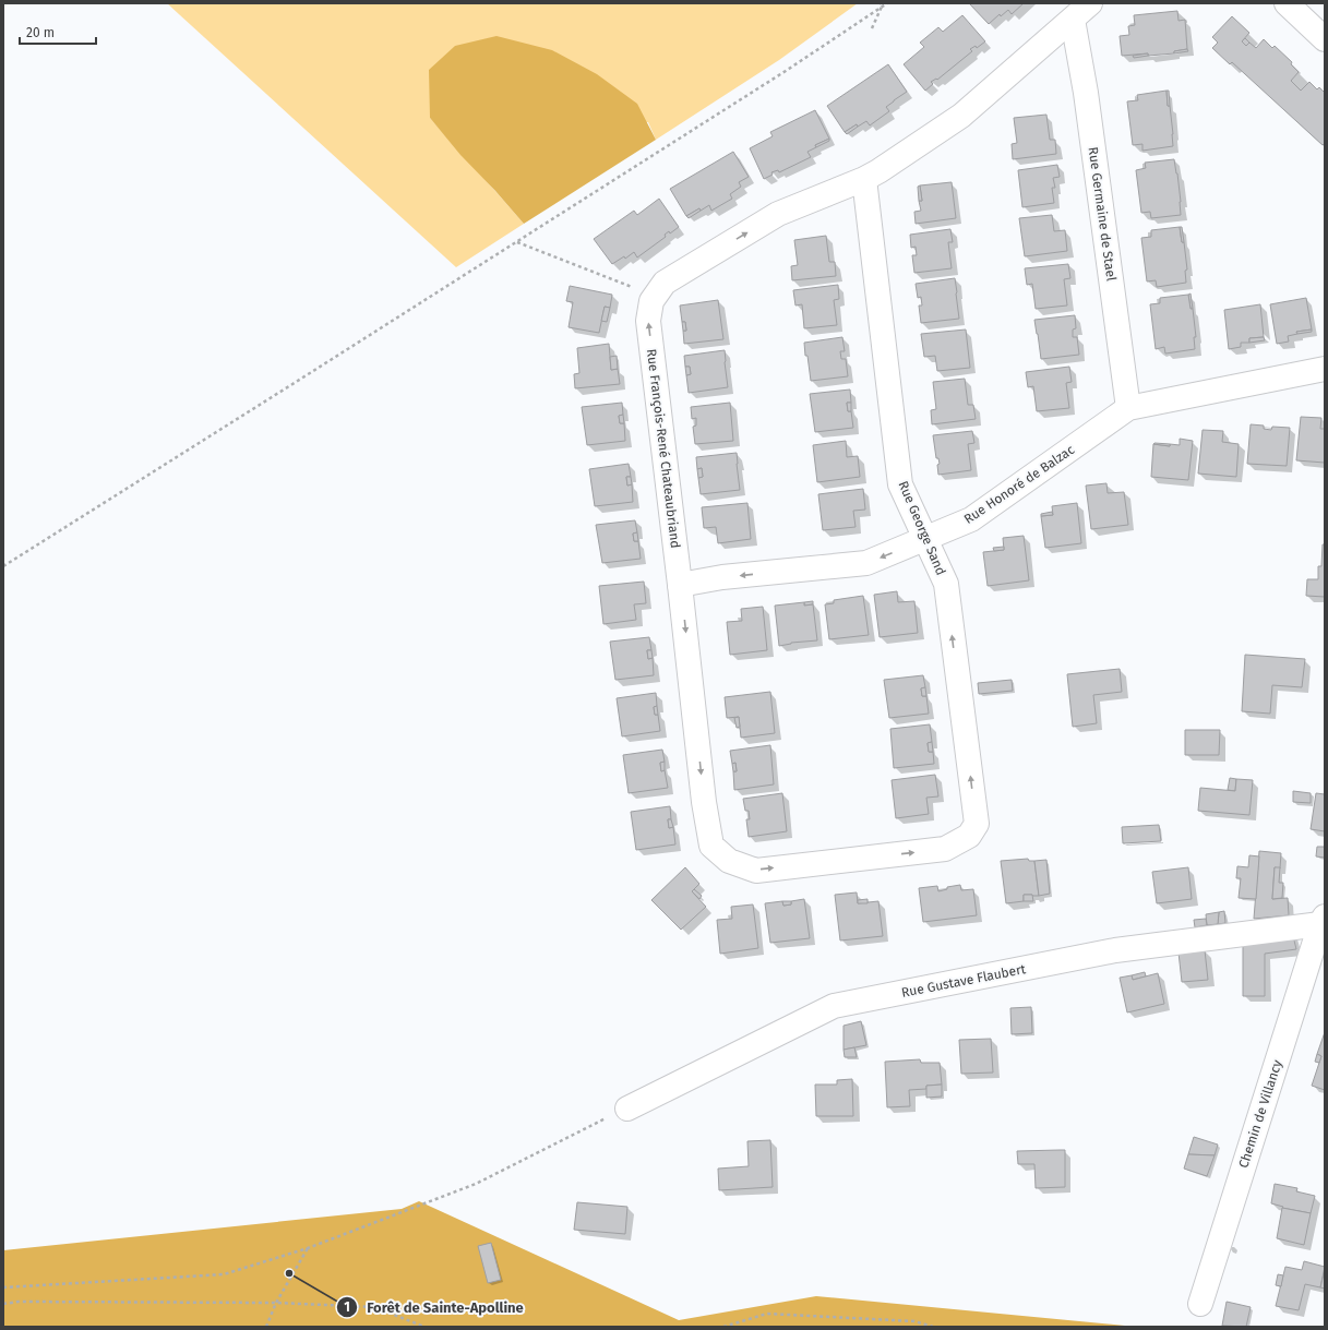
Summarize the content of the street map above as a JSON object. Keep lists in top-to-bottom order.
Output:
{
  "streets": {
    "street": [
      "Rue Germaine de Stael",
      "Rue François-René Chateaubriand",
      "Rue Honoré de Balzac",
      "Rue George Sand",
      "Rue Gustave Flaubert",
      "Chemin de Villancy"
    ]
  },
  "crossings": [
    ["Rue Germaine de Stael", "Rue François-René Chateaubriand"],
    ["Rue Germaine de Stael", "Rue Honoré de Balzac"],
    ["Rue François-René Chateaubriand", "Rue Honoré de Balzac"],
    ["Rue François-René Chateaubriand", "Rue George Sand"],
    ["Rue Honoré de Balzac", "Rue George Sand"],
    ["Rue Gustave Flaubert", "Chemin de Villancy"]
  ],
  "one_way": ["Rue Honoré de Balzac", "Rue George Sand"],
  "places": ["Forêt de Sainte-Apolline"],
  "scale_bar": "20 m"
}
